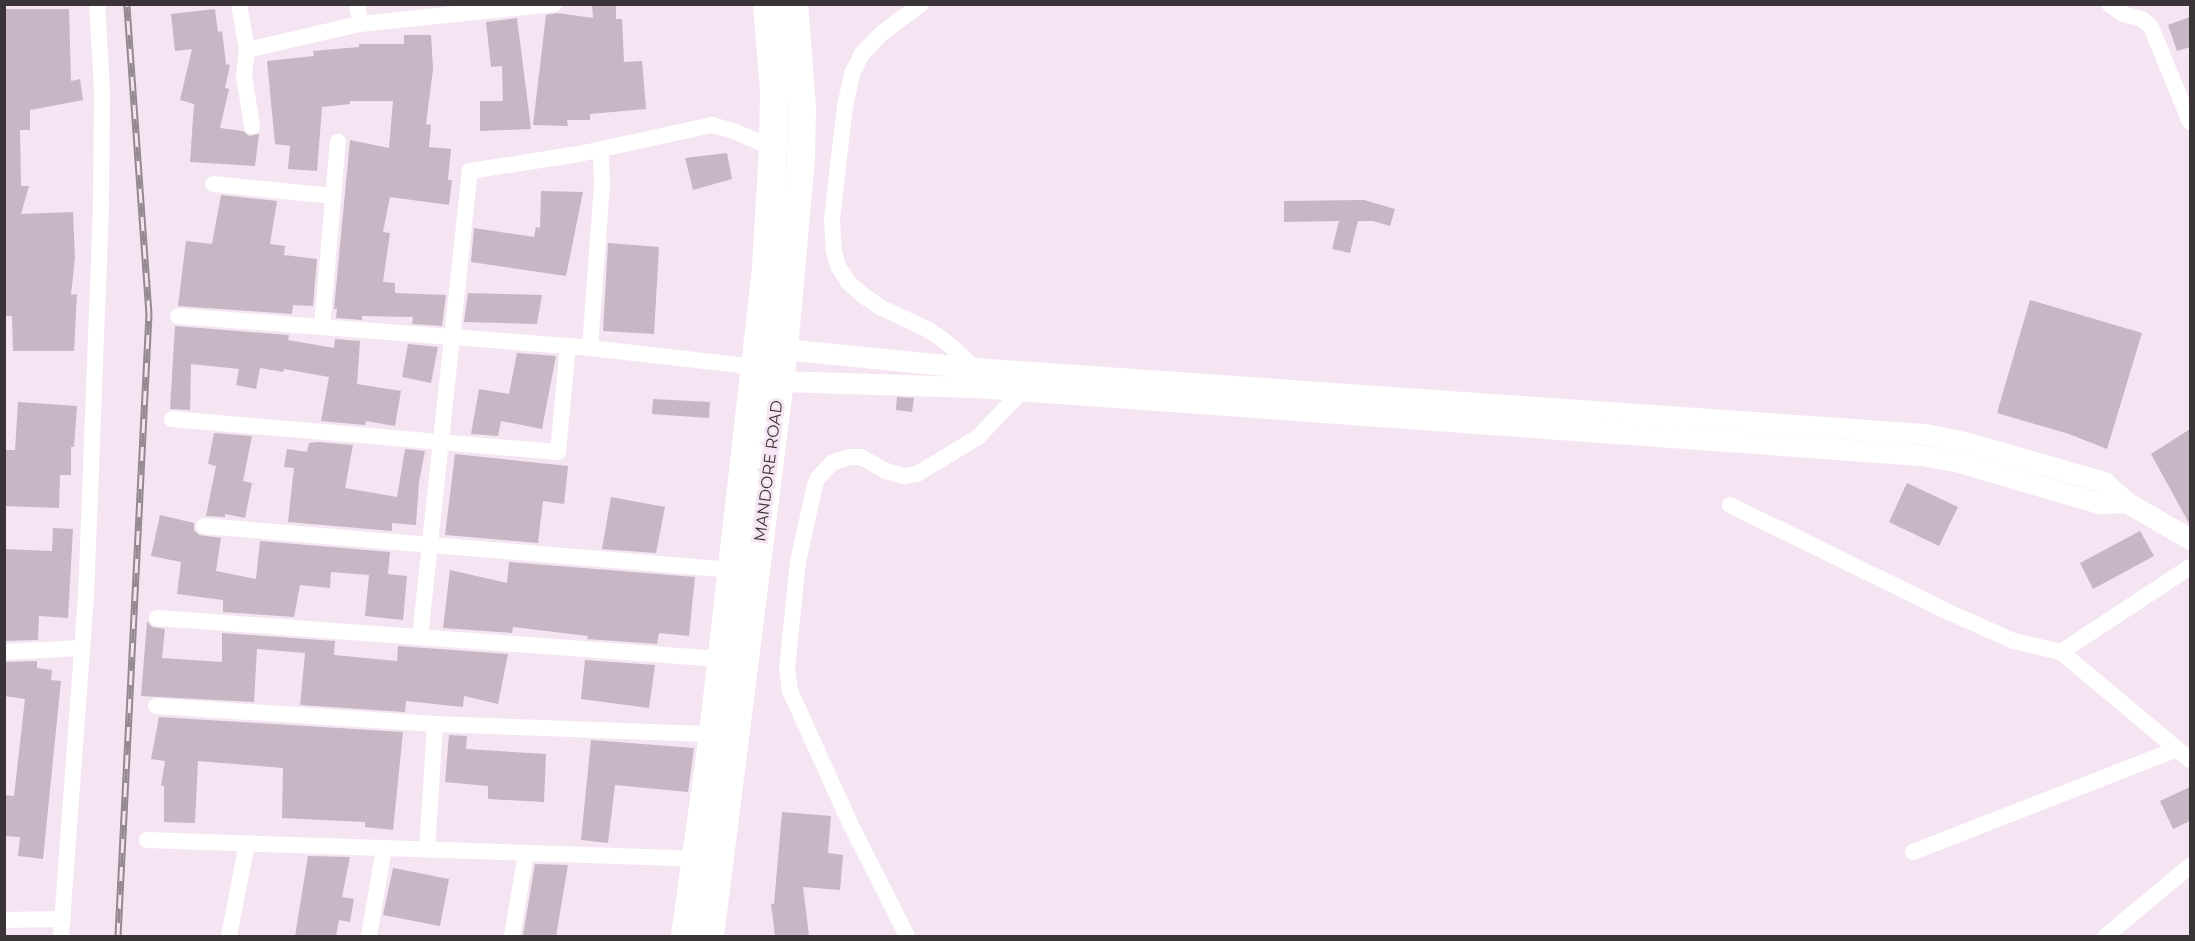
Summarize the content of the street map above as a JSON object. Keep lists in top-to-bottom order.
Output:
{
  "streets": {
    "highway": ["MANDORE ROAD"]
  }
}
